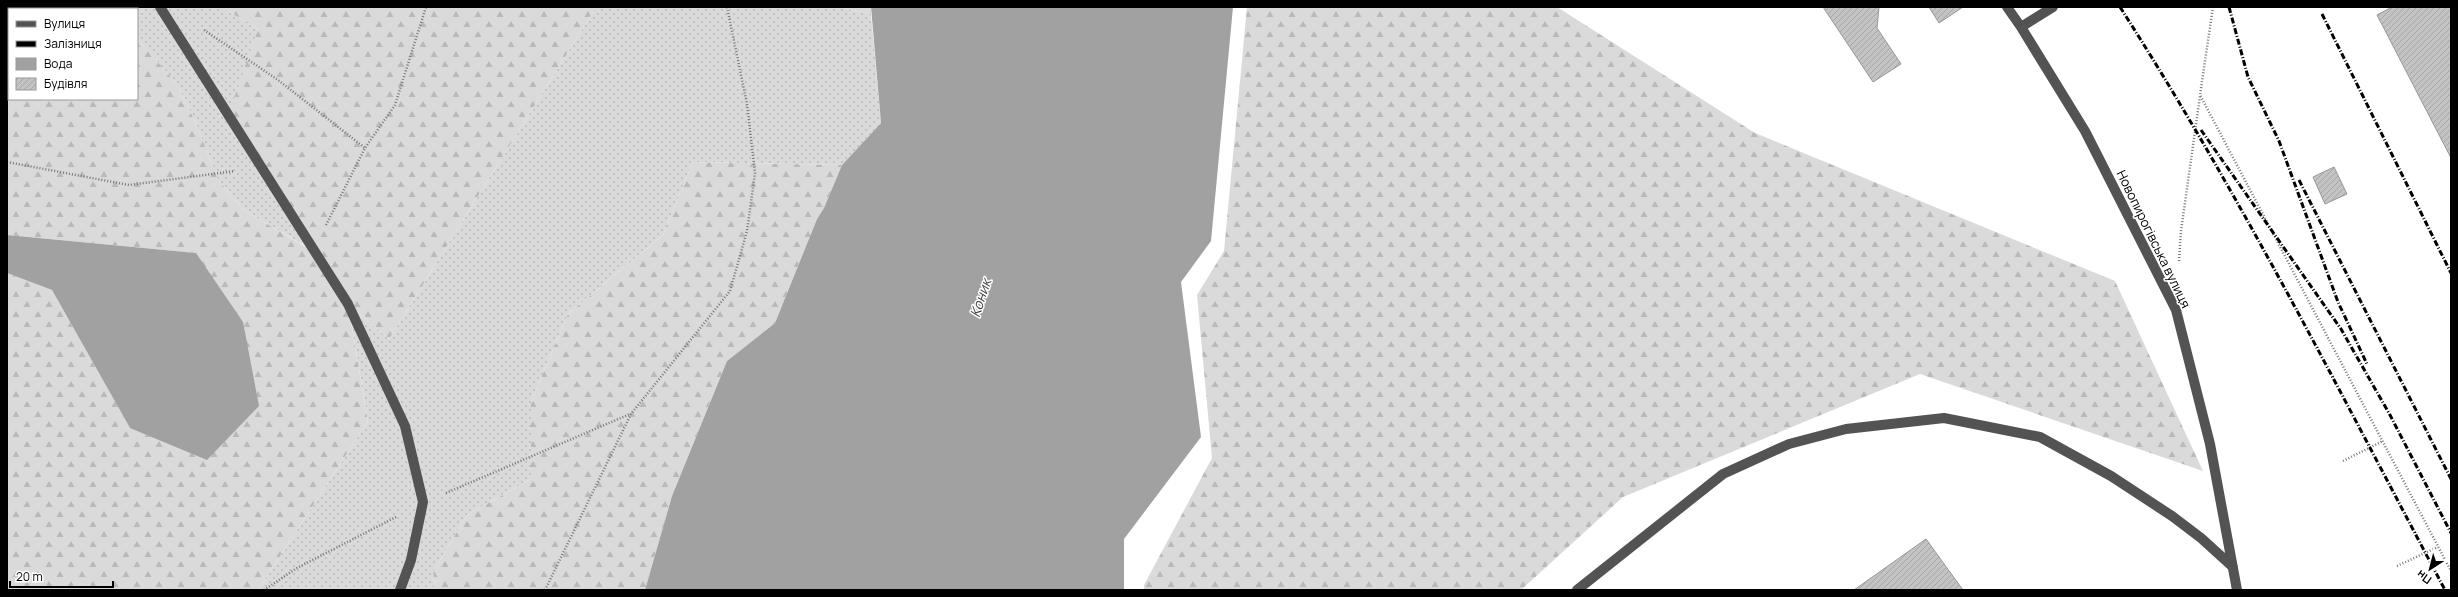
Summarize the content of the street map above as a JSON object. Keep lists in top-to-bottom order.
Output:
{
  "streets": {
    "street": ["Новопирогівська вулиця"]
  },
  "water": ["Коник"],
  "legend": [
    "Вулиця",
    "Залізниця",
    "Вода",
    "Будівля"
  ],
  "scale_bar": "20 m",
  "north": "bottom left"
}
